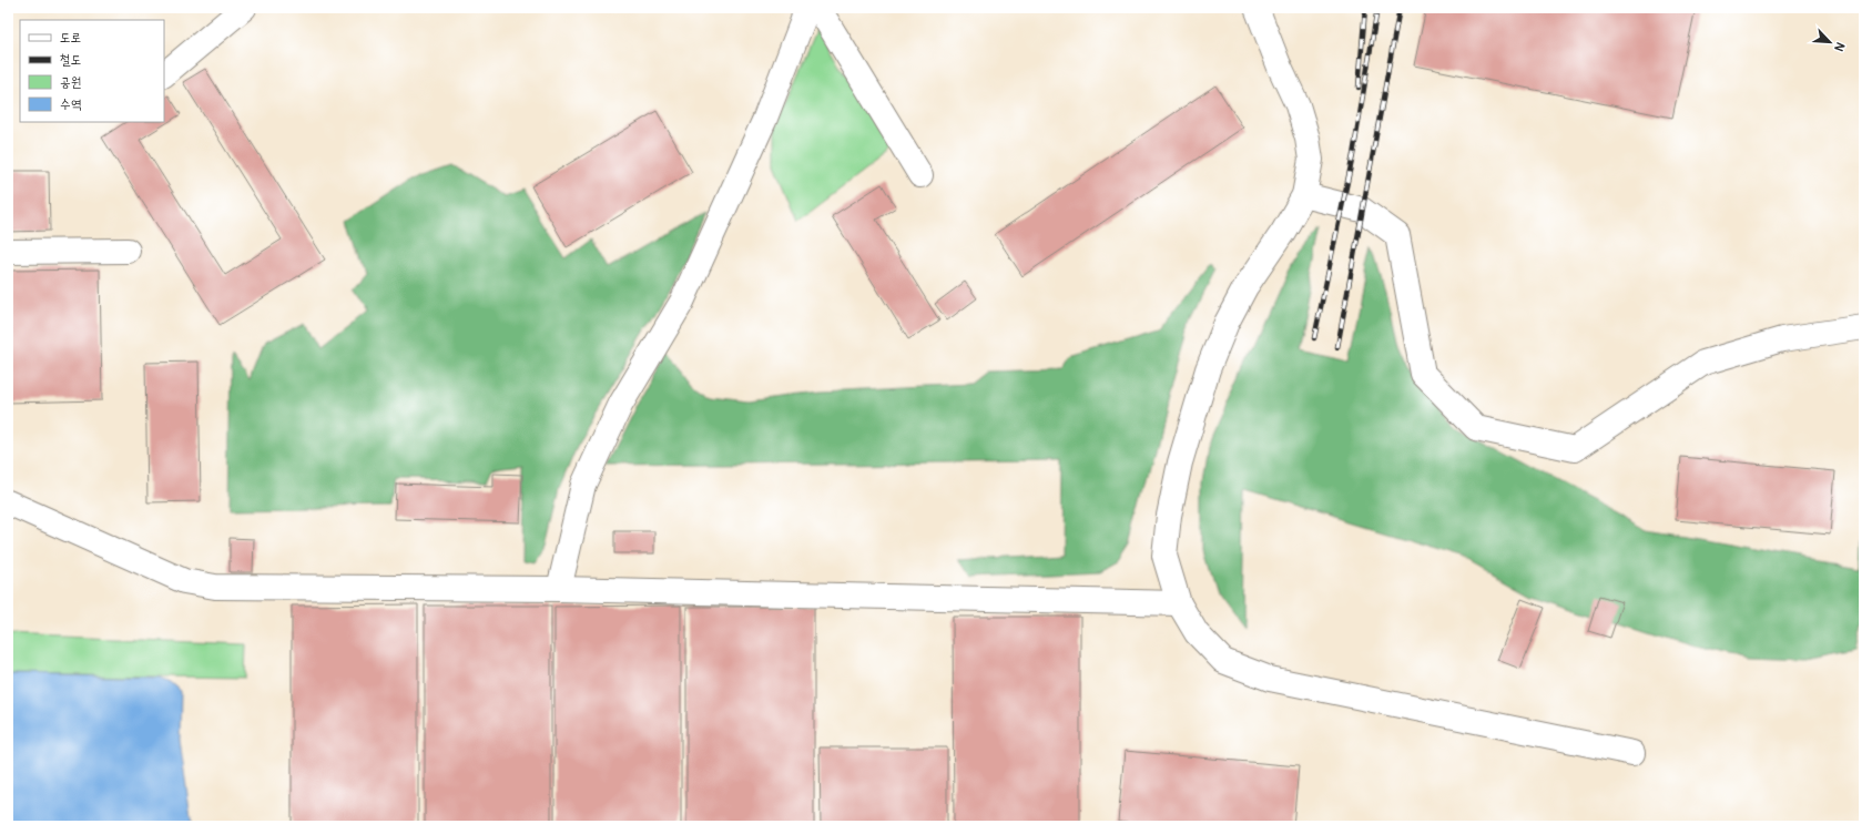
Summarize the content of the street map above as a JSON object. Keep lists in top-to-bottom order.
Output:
{
  "legend": [
    "도로",
    "철도",
    "공원",
    "수역"
  ],
  "north": "bottom right"
}
